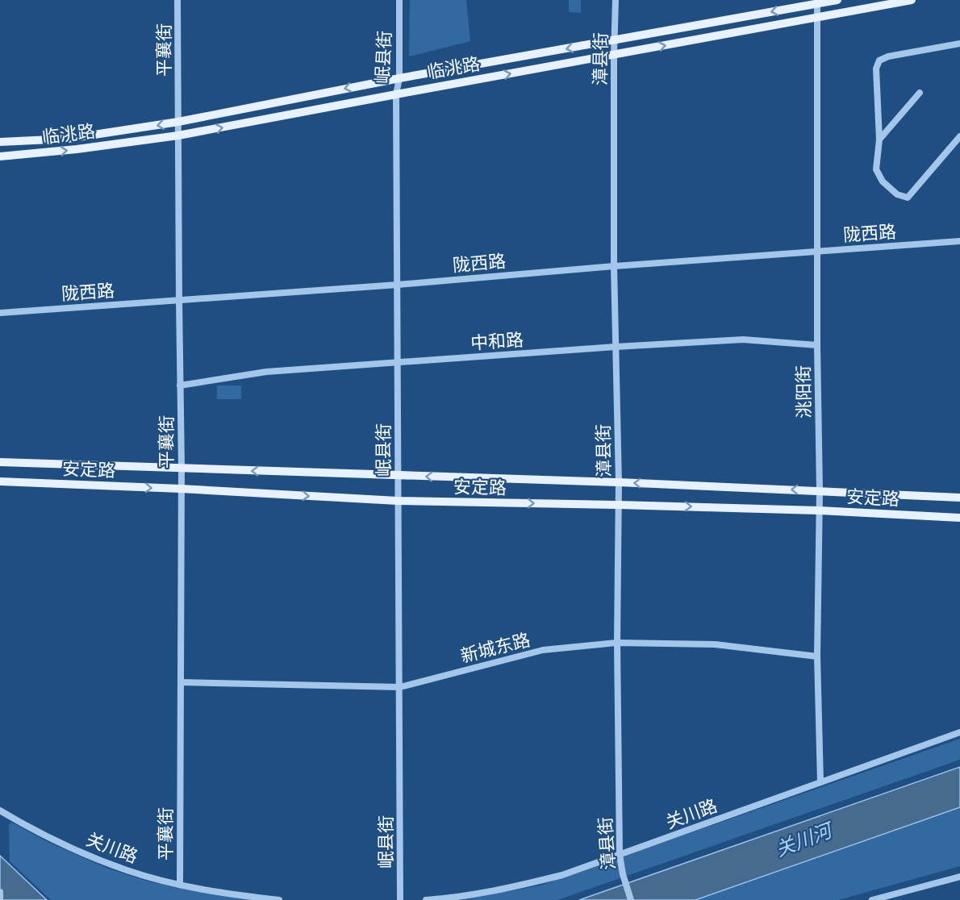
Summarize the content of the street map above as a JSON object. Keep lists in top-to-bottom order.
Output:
{
  "streets": {
    "main road": ["临洮路", "安定路"],
    "street": [
      "平襄街",
      "岷县街",
      "漳县街",
      "陇西路",
      "中和路",
      "洮阳街",
      "新城东路",
      "关川路"
    ]
  },
  "crossings": [
    ["平襄街", "临洮路"],
    ["平襄街", "陇西路"],
    ["平襄街", "中和路"],
    ["平襄街", "安定路"],
    ["平襄街", "新城东路"],
    ["平襄街", "关川路"],
    ["岷县街", "临洮路"],
    ["岷县街", "陇西路"],
    ["岷县街", "中和路"],
    ["岷县街", "安定路"],
    ["岷县街", "新城东路"],
    ["漳县街", "临洮路"],
    ["漳县街", "陇西路"],
    ["漳县街", "中和路"],
    ["漳县街", "安定路"],
    ["漳县街", "新城东路"],
    ["漳县街", "关川路"],
    ["临洮路", "洮阳街"],
    ["陇西路", "洮阳街"],
    ["中和路", "洮阳街"],
    ["洮阳街", "安定路"],
    ["洮阳街", "新城东路"],
    ["洮阳街", "关川路"]
  ],
  "water": ["关川河"]
}
